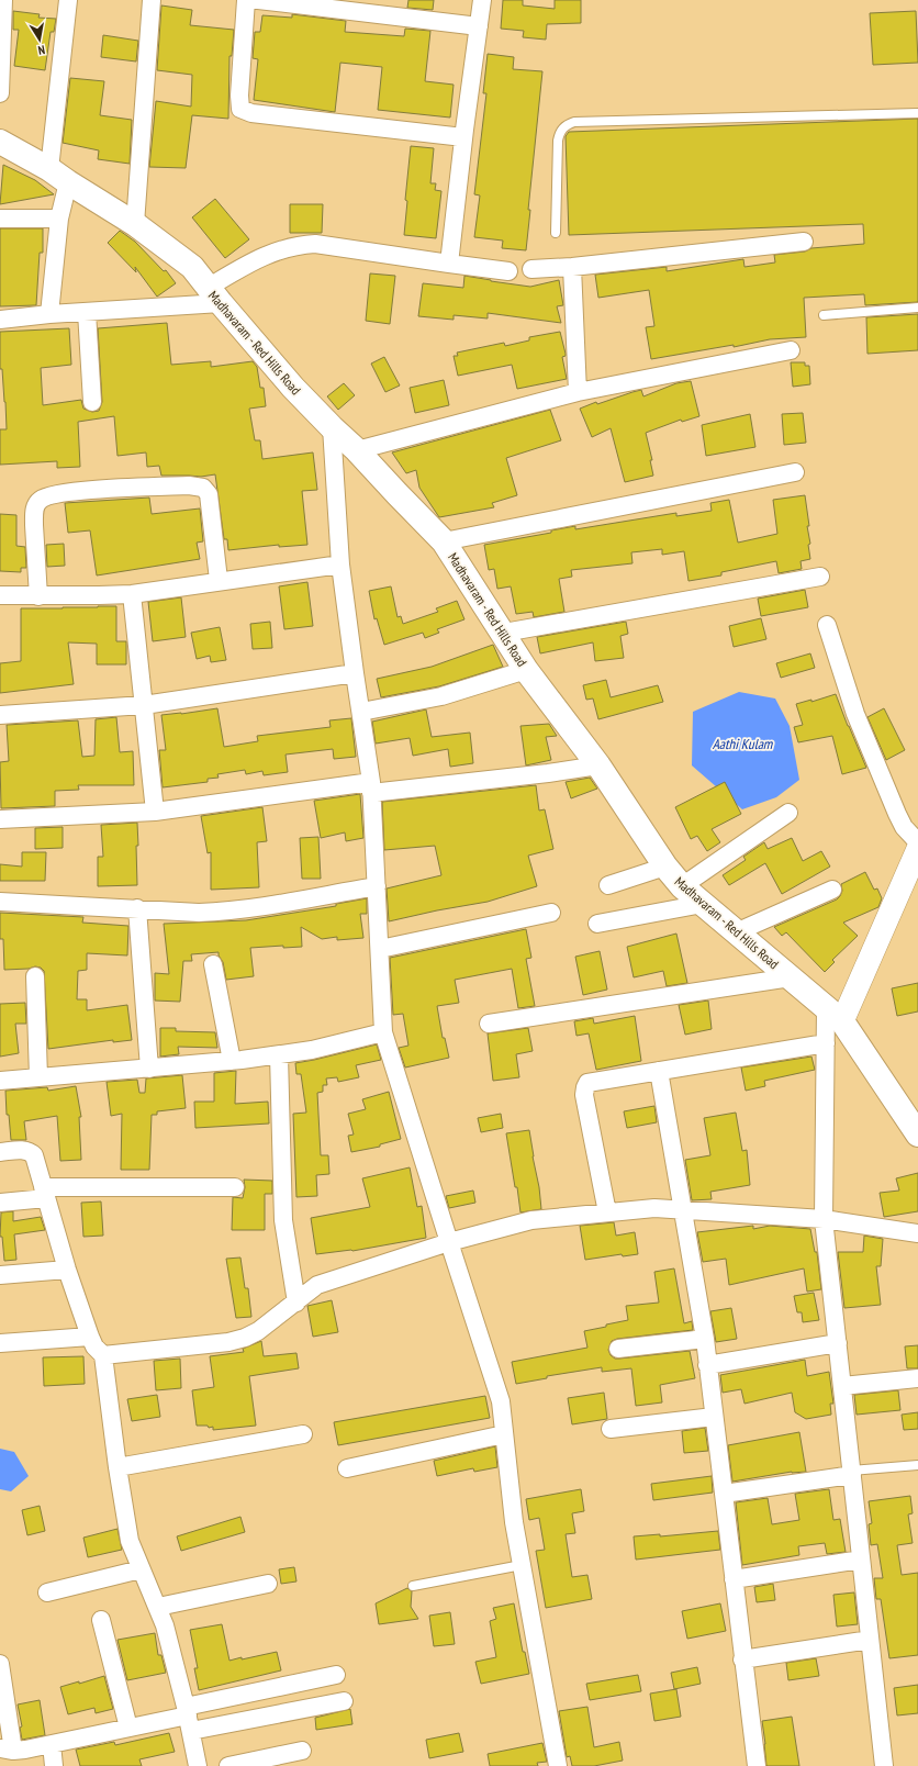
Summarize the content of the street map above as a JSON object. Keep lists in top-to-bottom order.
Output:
{
  "streets": {
    "main road": ["Madhavaram - Red Hills Road"]
  },
  "water": ["Aathi Kulam"],
  "north": "bottom"
}
